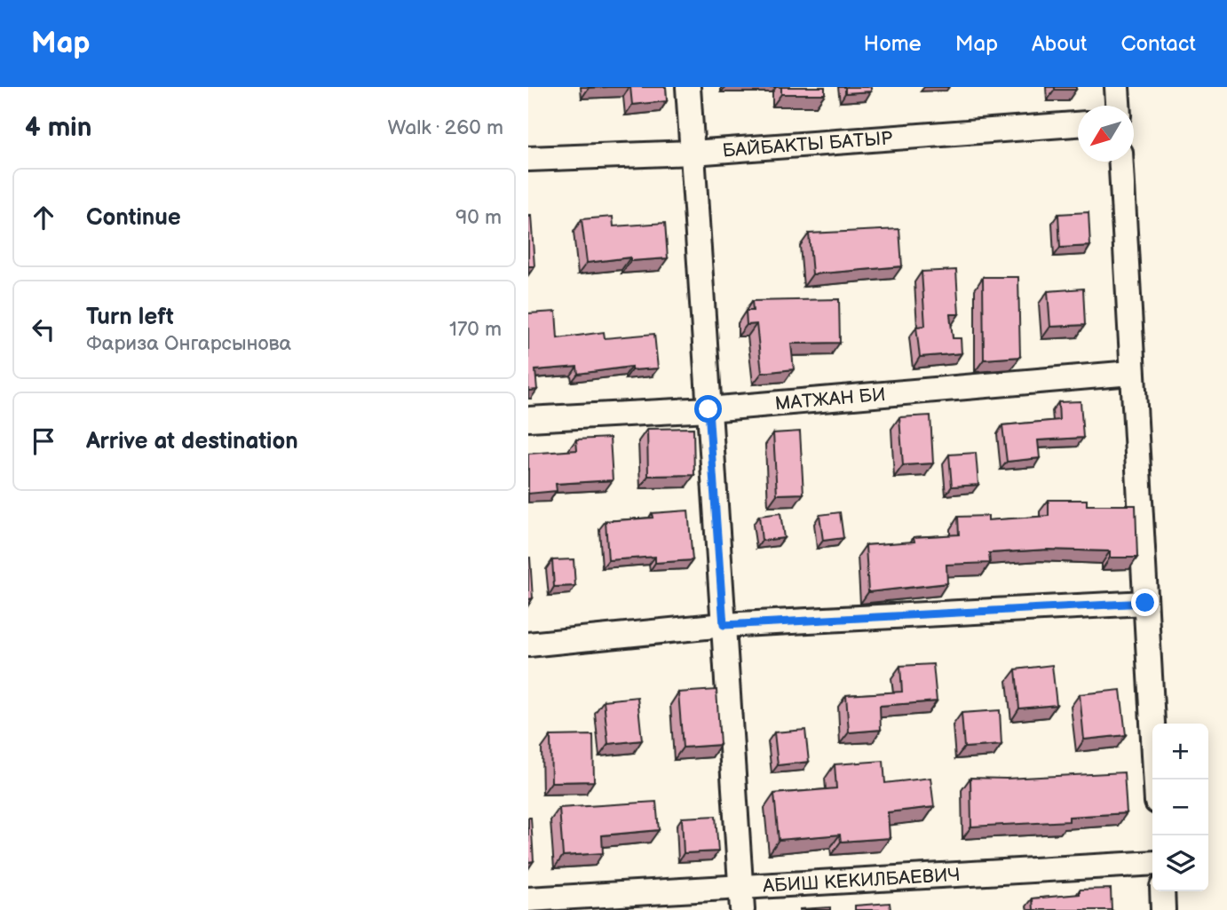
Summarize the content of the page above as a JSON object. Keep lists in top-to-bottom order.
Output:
{
  "streets": {
    "street": ["БАЙБАКТЫ БАТЫР", "МАТЖАН БИ", "АБИШ КЕКИЛБАЕВИЧ"]
  },
  "north": "bottom left",
  "page": {
    "header": "Map",
    "nav": [
      "Home",
      "Map",
      "About",
      "Contact"
    ],
    "heading": ["4 min", "Walk · 260 m"],
    "list": [
      ["Continue", "90 m"],
      ["Turn left", "Фариза Онгарсынова", "170 m"],
      "Arrive at destination"
    ],
    "map_buttons": ["+", "−"]
  }
}
